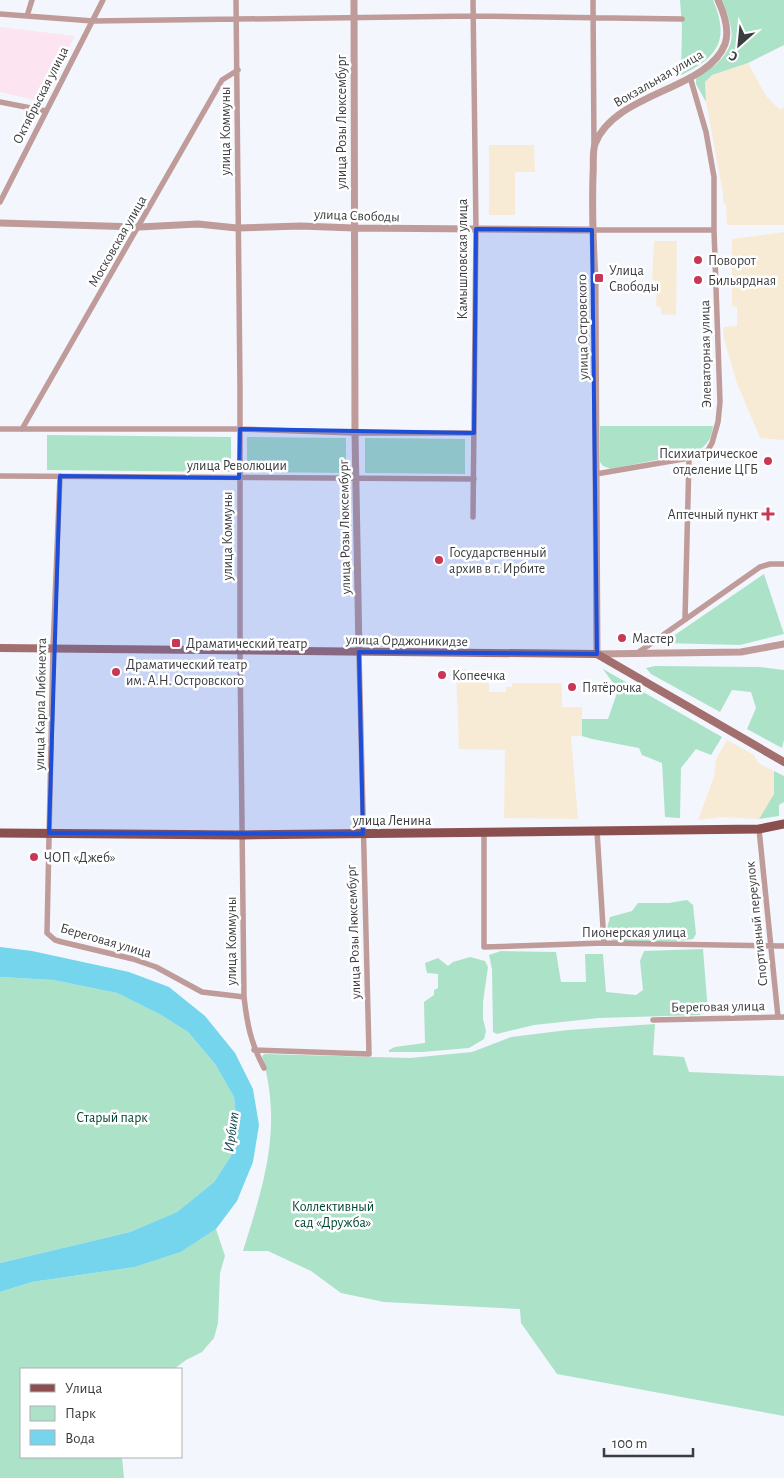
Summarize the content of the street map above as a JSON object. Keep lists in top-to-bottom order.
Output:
{
  "streets": {
    "main road": ["улица Орджоникидзе", "улица Ленина"],
    "street": [
      "Вокзальная улица",
      "Октябрьская улица",
      "улица Розы Люксембург",
      "улица Коммуны",
      "улица Свободы",
      "Московская улица",
      "Камышловская улица",
      "улица Островского",
      "Элеваторная улица",
      "улица Революции",
      "улица Карла Либкнехта",
      "Спортивный переулок",
      "Пионерская улица",
      "Береговая улица"
    ]
  },
  "crossings": [
    ["Вокзальная улица", "улица Островского"],
    ["Вокзальная улица", "Элеваторная улица"],
    ["улица Розы Люксембург", "улица Коммуны"],
    ["улица Розы Люксембург", "улица Свободы"],
    ["улица Розы Люксембург", "улица Революции"],
    ["улица Розы Люксембург", "улица Орджоникидзе"],
    ["улица Розы Люксембург", "улица Ленина"],
    ["улица Коммуны", "улица Свободы"],
    ["улица Коммуны", "Московская улица"],
    ["улица Коммуны", "улица Революции"],
    ["улица Коммуны", "улица Орджоникидзе"],
    ["улица Коммуны", "улица Ленина"],
    ["улица Коммуны", "Береговая улица"],
    ["улица Свободы", "Московская улица"],
    ["улица Свободы", "Камышловская улица"],
    ["улица Свободы", "улица Островского"],
    ["улица Свободы", "Элеваторная улица"],
    ["Камышловская улица", "улица Революции"],
    ["улица Островского", "улица Орджоникидзе"],
    ["улица Революции", "улица Карла Либкнехта"],
    ["улица Орджоникидзе", "улица Карла Либкнехта"],
    ["улица Карла Либкнехта", "улица Ленина"],
    ["улица Карла Либкнехта", "Береговая улица"],
    ["улица Ленина", "Спортивный переулок"],
    ["улица Ленина", "Пионерская улица"],
    ["Спортивный переулок", "Пионерская улица"],
    ["Спортивный переулок", "Береговая улица"]
  ],
  "water": ["Ирбит"],
  "parks": ["Старый парк", "Коллективный сад «Дружба»"],
  "places": {
    "other": [
      "Поворот",
      "Бильярдная",
      "Психиатрическое отделение ЦГБ",
      "Государственный архив в г. Ирбите",
      "Мастер",
      "Драматический театр им. А.Н. Островского",
      "Копеечка",
      "Пятёрочка",
      "ЧОП «Джеб»"
    ],
    "transit": ["Улица Свободы", "Драматический театр"],
    "health": ["Аптечный пункт"]
  },
  "legend": ["Улица", "Парк", "Вода"],
  "scale_bar": "100 m",
  "north": "bottom left"
}
